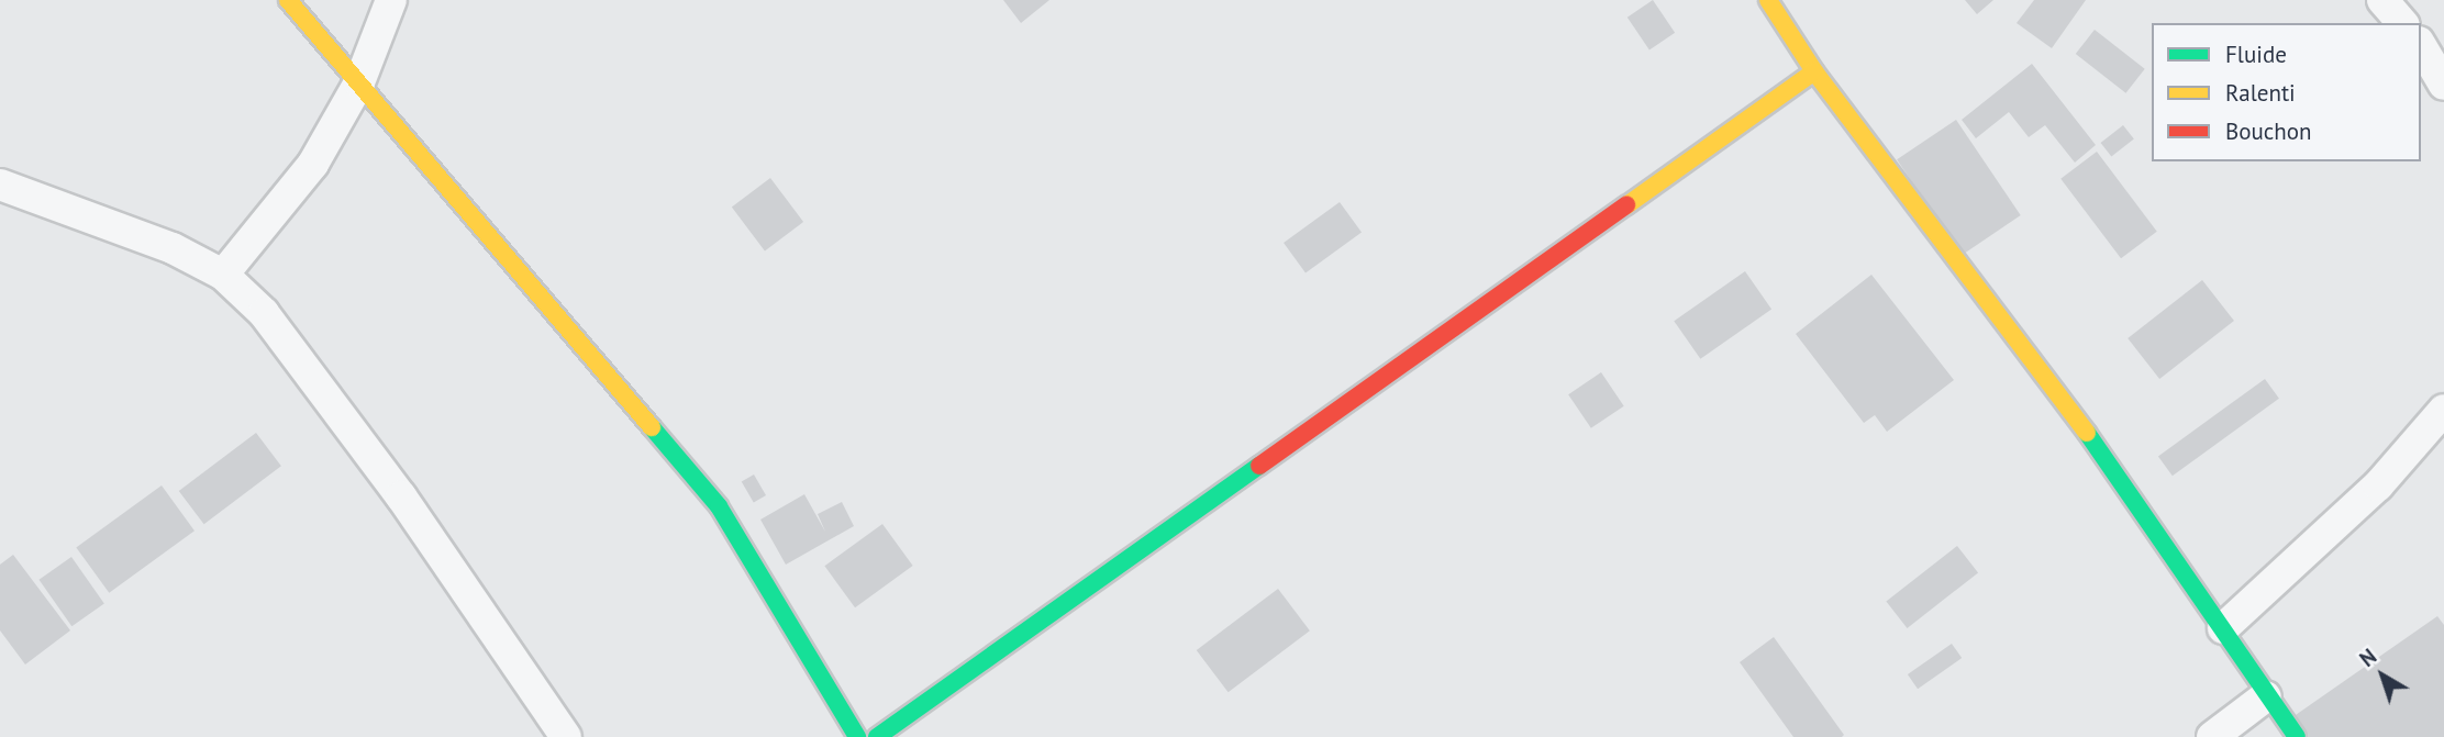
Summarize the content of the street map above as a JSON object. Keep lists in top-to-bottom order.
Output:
{
  "legend": ["Fluide", "Ralenti", "Bouchon"],
  "north": "top left"
}
